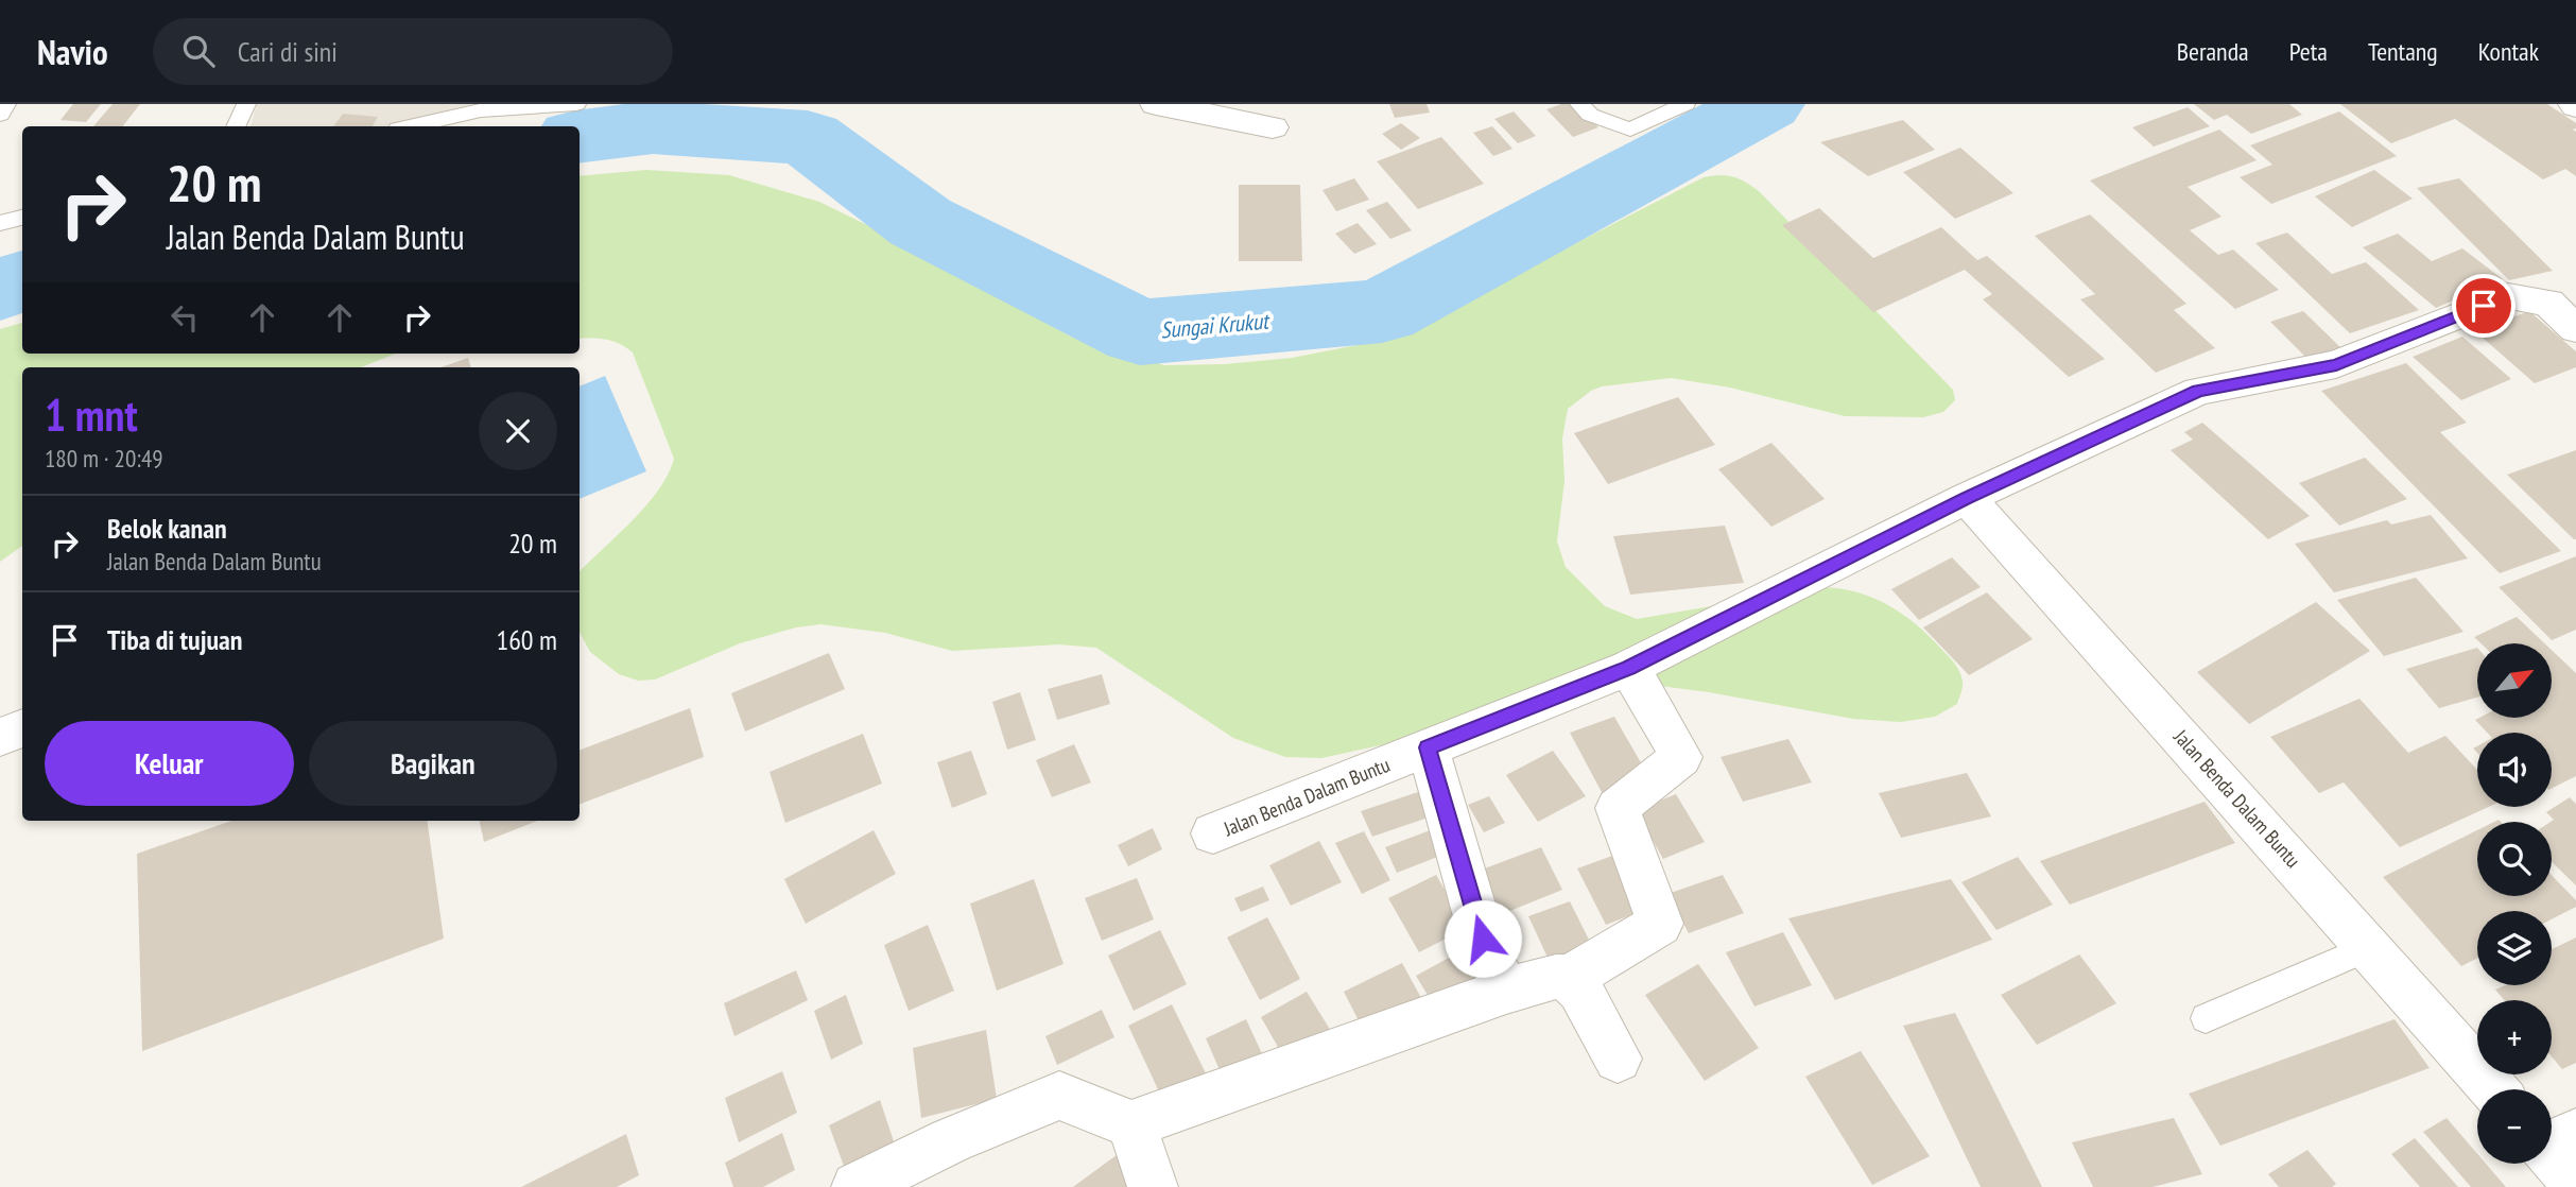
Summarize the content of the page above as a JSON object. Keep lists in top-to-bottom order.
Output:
{
  "streets": {
    "street": ["Jalan Benda Dalam Buntu"]
  },
  "water": ["Sungai Krukut"],
  "north": "top right",
  "page": {
    "header": "Navio",
    "search": "Cari di sini",
    "nav": [
      "Beranda",
      "Peta",
      "Tentang",
      "Kontak"
    ],
    "turn": ["20 m", "Jalan Benda Dalam Buntu"],
    "heading": ["1 mnt", "180 m · 20:49"],
    "list": [
      {
        "name": "Belok kanan",
        "note": "Jalan Benda Dalam Buntu",
        "value": "20 m"
      },
      {
        "name": "Tiba di tujuan",
        "value": "160 m"
      }
    ],
    "map_buttons": ["+", "−"],
    "buttons": ["Keluar", "Bagikan"]
  }
}
